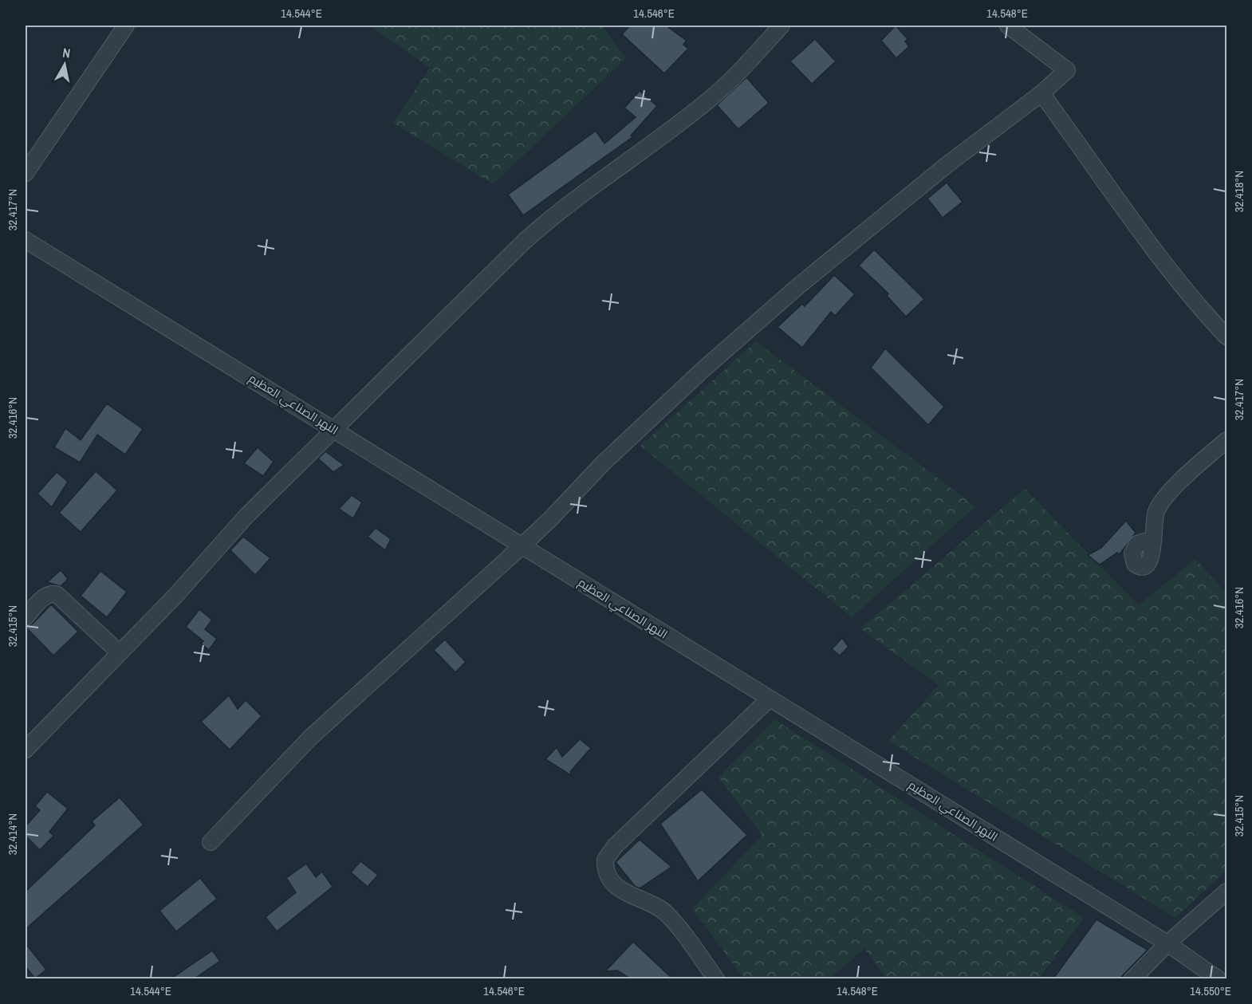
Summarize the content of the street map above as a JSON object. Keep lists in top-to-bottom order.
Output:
{
  "streets": {
    "street": ["النهر الصناعي العظيم"]
  },
  "north": "top",
  "coordinates": [
    "14.544°E",
    "14.546°E",
    "14.548°E",
    "32.418°N",
    "32.417°N",
    "32.416°N",
    "32.415°N",
    "32.414°N",
    "14.550°E"
  ]
}
